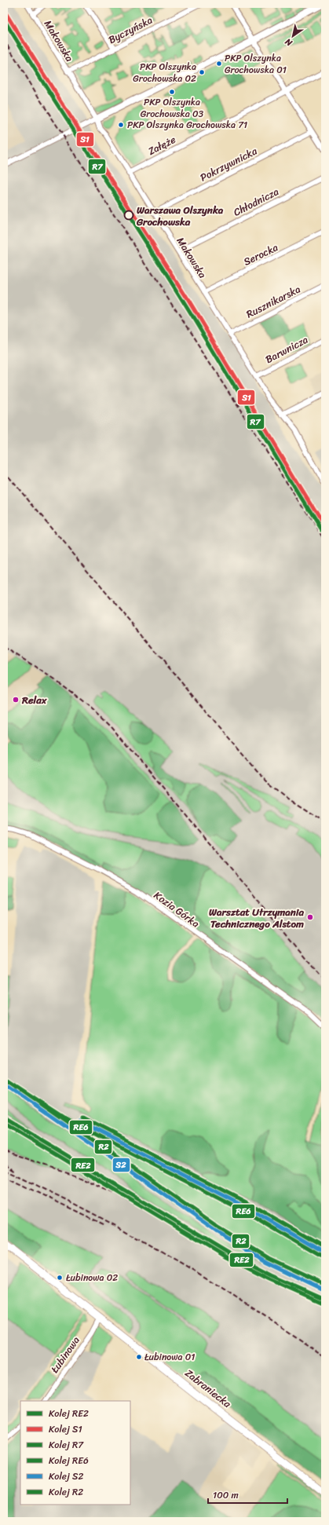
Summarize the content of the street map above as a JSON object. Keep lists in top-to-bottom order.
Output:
{
  "streets": {
    "main road": ["Zabraniecka"],
    "street": [
      "Byczyńska",
      "Makowska",
      "Załęże",
      "Pokrzywnicka",
      "Chłodnicza",
      "Serocka",
      "Rusznikarska",
      "Barwnicza",
      "Kozia Górka",
      "Łubinowa"
    ]
  },
  "crossings": [
    ["Byczyńska", "Makowska"],
    ["Makowska", "Załęże"],
    ["Makowska", "Pokrzywnicka"],
    ["Makowska", "Chłodnicza"],
    ["Makowska", "Serocka"],
    ["Makowska", "Rusznikarska"],
    ["Makowska", "Barwnicza"],
    ["Łubinowa", "Zabraniecka"]
  ],
  "places": [
    "PKP Olszynka Grochowska 01",
    "PKP Olszynka Grochowska 02",
    "PKP Olszynka Grochowska 03",
    "PKP Olszynka Grochowska 71",
    "Warszawa Olszynka Grochowska",
    "Relax",
    "Warsztat Utrzymania Technicznego Alstom",
    "Łubinowa 02",
    "Łubinowa 01"
  ],
  "lines": [
    "rail line S1",
    "rail line R7",
    "rail line RE6",
    "rail line R2",
    "rail line S2",
    "rail line RE2"
  ],
  "legend": [
    "Kolej RE2",
    "Kolej S1",
    "Kolej R7",
    "Kolej RE6",
    "Kolej S2",
    "Kolej R2"
  ],
  "scale_bar": "100 m",
  "north": "bottom left"
}
